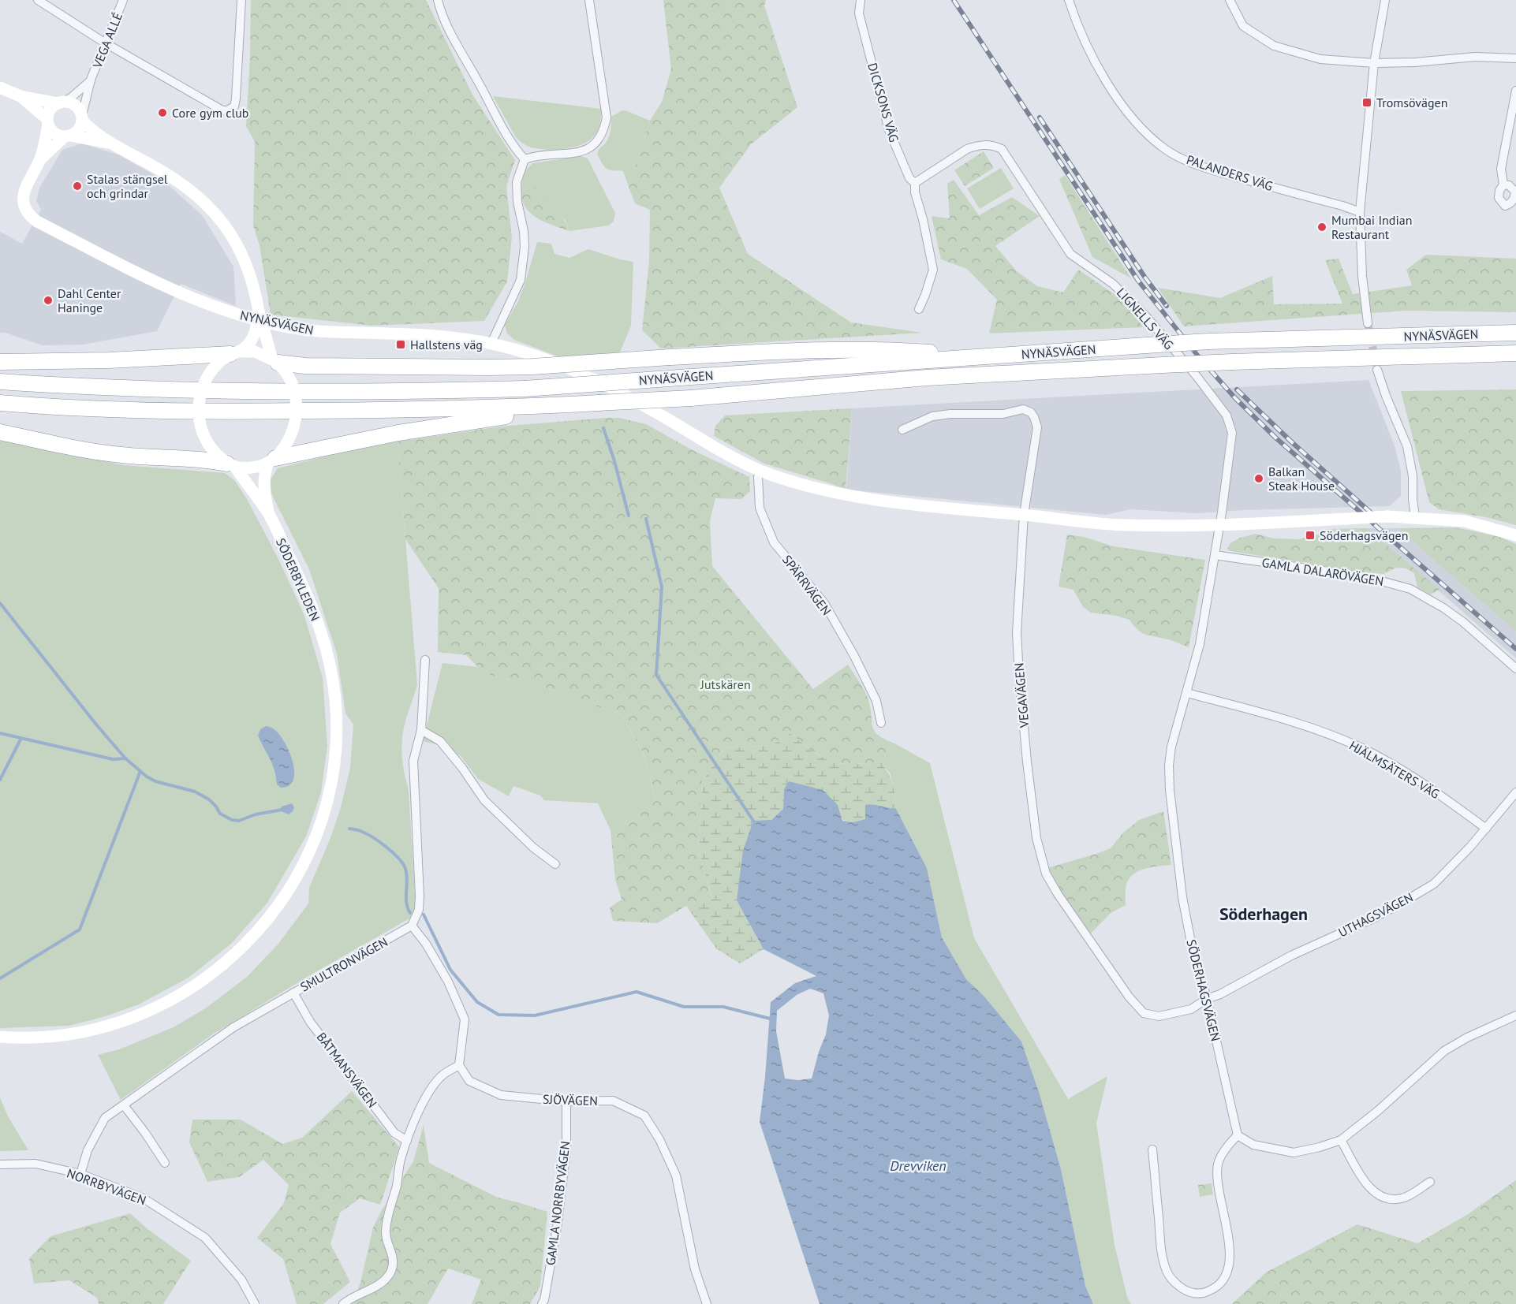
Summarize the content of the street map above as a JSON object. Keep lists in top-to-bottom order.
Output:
{
  "streets": {
    "highway": ["NYNÄSVÄGEN"],
    "street": [
      "VEGA ALLÉ",
      "DICKSONS VÄG",
      "PALANDERS VÄG",
      "LIGNELLS VÄG",
      "GAMLA DALARÖVÄGEN",
      "SÖDERBYLEDEN",
      "SPÄRRVÄGEN",
      "VEGAVÄGEN",
      "HJÄLMSÄTERS VÄG",
      "UTHAGSVÄGEN",
      "SMULTRONVÄGEN",
      "SÖDERHAGSVÄGEN",
      "BÅTMANSVÄGEN",
      "SJÖVÄGEN",
      "NORRBYVÄGEN",
      "GAMLA NORRBYVÄGEN"
    ]
  },
  "crossings": [
    ["VEGA ALLÉ", "NYNÄSVÄGEN"],
    ["DICKSONS VÄG", "LIGNELLS VÄG"],
    ["LIGNELLS VÄG", "NYNÄSVÄGEN"],
    ["LIGNELLS VÄG", "SÖDERHAGSVÄGEN"],
    ["NYNÄSVÄGEN", "SPÄRRVÄGEN"],
    ["NYNÄSVÄGEN", "VEGAVÄGEN"],
    ["NYNÄSVÄGEN", "SÖDERHAGSVÄGEN"],
    ["GAMLA DALARÖVÄGEN", "SÖDERHAGSVÄGEN"],
    ["VEGAVÄGEN", "UTHAGSVÄGEN"],
    ["VEGAVÄGEN", "SÖDERHAGSVÄGEN"],
    ["HJÄLMSÄTERS VÄG", "UTHAGSVÄGEN"],
    ["HJÄLMSÄTERS VÄG", "SÖDERHAGSVÄGEN"],
    ["UTHAGSVÄGEN", "SÖDERHAGSVÄGEN"],
    ["SMULTRONVÄGEN", "BÅTMANSVÄGEN"],
    ["SMULTRONVÄGEN", "NORRBYVÄGEN"],
    ["SJÖVÄGEN", "GAMLA NORRBYVÄGEN"]
  ],
  "districts": ["Söderhagen"],
  "water": ["Drevviken"],
  "parks": ["Jutskären"],
  "places": {
    "transit": ["Tromsövägen", "Hallstens väg", "Söderhagsvägen"],
    "other": [
      "Core gym club",
      "Stalas stängsel och grindar",
      "Mumbai Indian Restaurant",
      "Dahl Center Haninge",
      "Balkan Steak House"
    ]
  }
}
